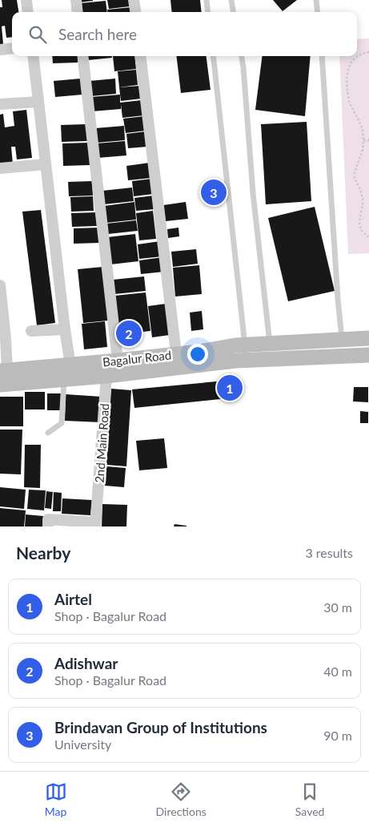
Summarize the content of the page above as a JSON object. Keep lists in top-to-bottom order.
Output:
{
  "streets": {
    "main road": ["Bagalur Road"],
    "street": ["2nd Main Road"]
  },
  "crossings": [
    ["Bagalur Road", "2nd Main Road"]
  ],
  "page": {
    "search": "Search here",
    "pins": ["3", "2", "1"],
    "heading": ["Nearby", "3 results"],
    "list": [
      {
        "mark": "1",
        "name": "Airtel",
        "note": "Shop · Bagalur Road",
        "value": "30 m"
      },
      {
        "mark": "2",
        "name": "Adishwar",
        "note": "Shop · Bagalur Road",
        "value": "40 m"
      },
      {
        "mark": "3",
        "name": "Brindavan Group of Institutions",
        "note": "University",
        "value": "90 m"
      }
    ],
    "nav": ["Map", "Directions", "Saved"]
  }
}
